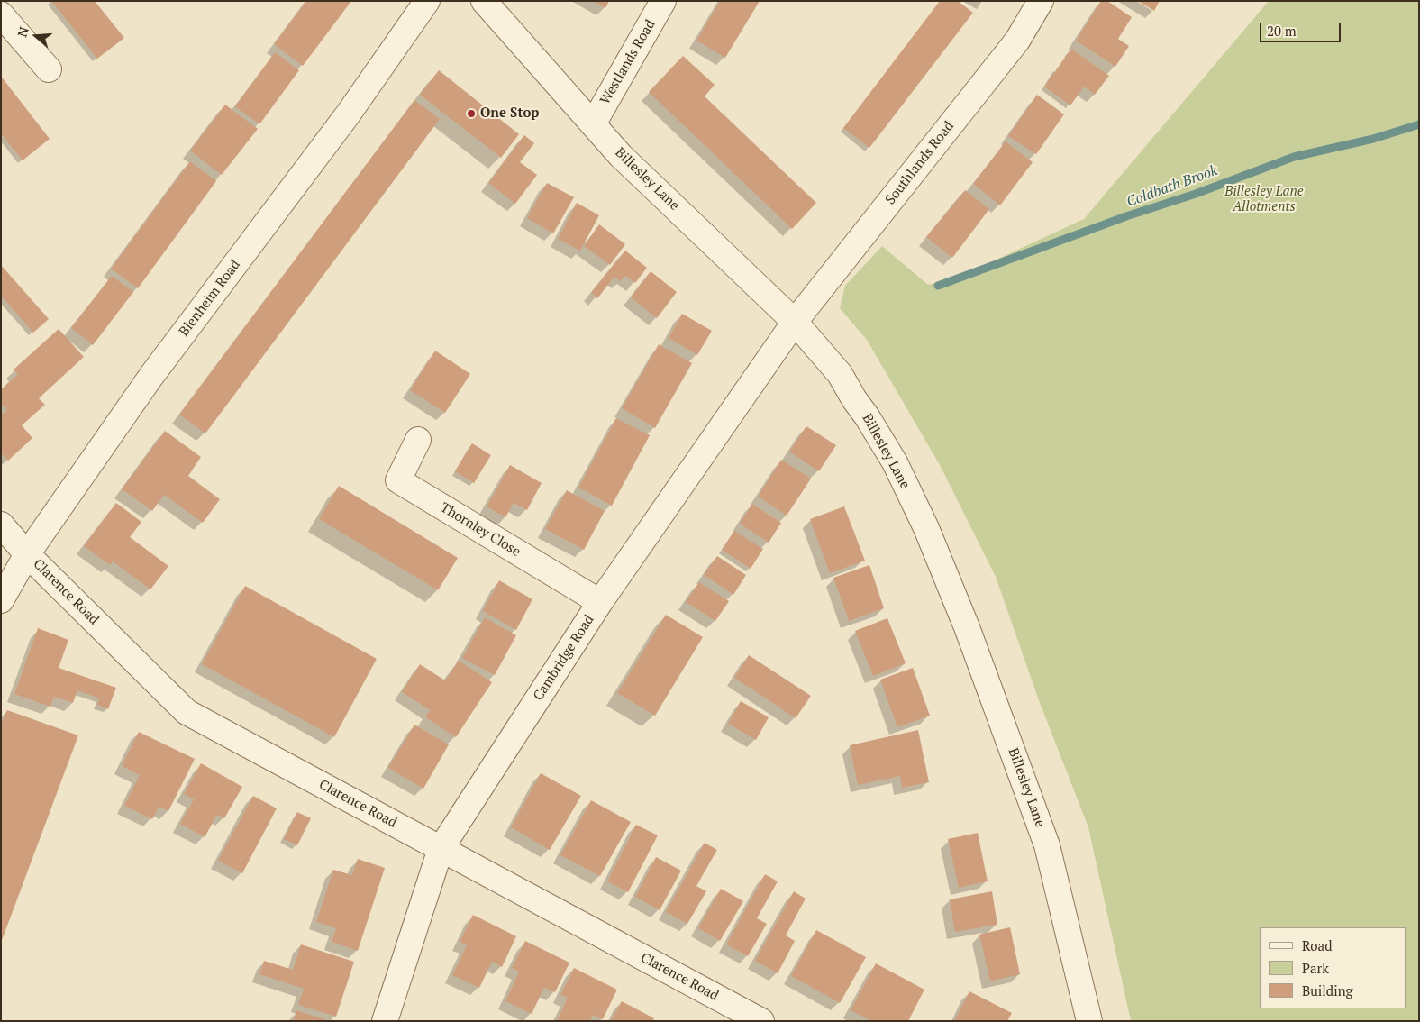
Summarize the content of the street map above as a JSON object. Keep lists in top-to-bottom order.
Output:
{
  "streets": {
    "street": [
      "Westlands Road",
      "Southlands Road",
      "Billesley Lane",
      "Blenheim Road",
      "Thornley Close",
      "Clarence Road",
      "Cambridge Road"
    ]
  },
  "crossings": [
    ["Westlands Road", "Billesley Lane"],
    ["Southlands Road", "Billesley Lane"],
    ["Southlands Road", "Cambridge Road"],
    ["Billesley Lane", "Cambridge Road"],
    ["Blenheim Road", "Clarence Road"],
    ["Thornley Close", "Cambridge Road"],
    ["Clarence Road", "Cambridge Road"]
  ],
  "water": ["Coldbath Brook"],
  "parks": ["Billesley Lane Allotments"],
  "places": ["One Stop"],
  "legend": ["Road", "Park", "Building"],
  "scale_bar": "20 m",
  "north": "left"
}
